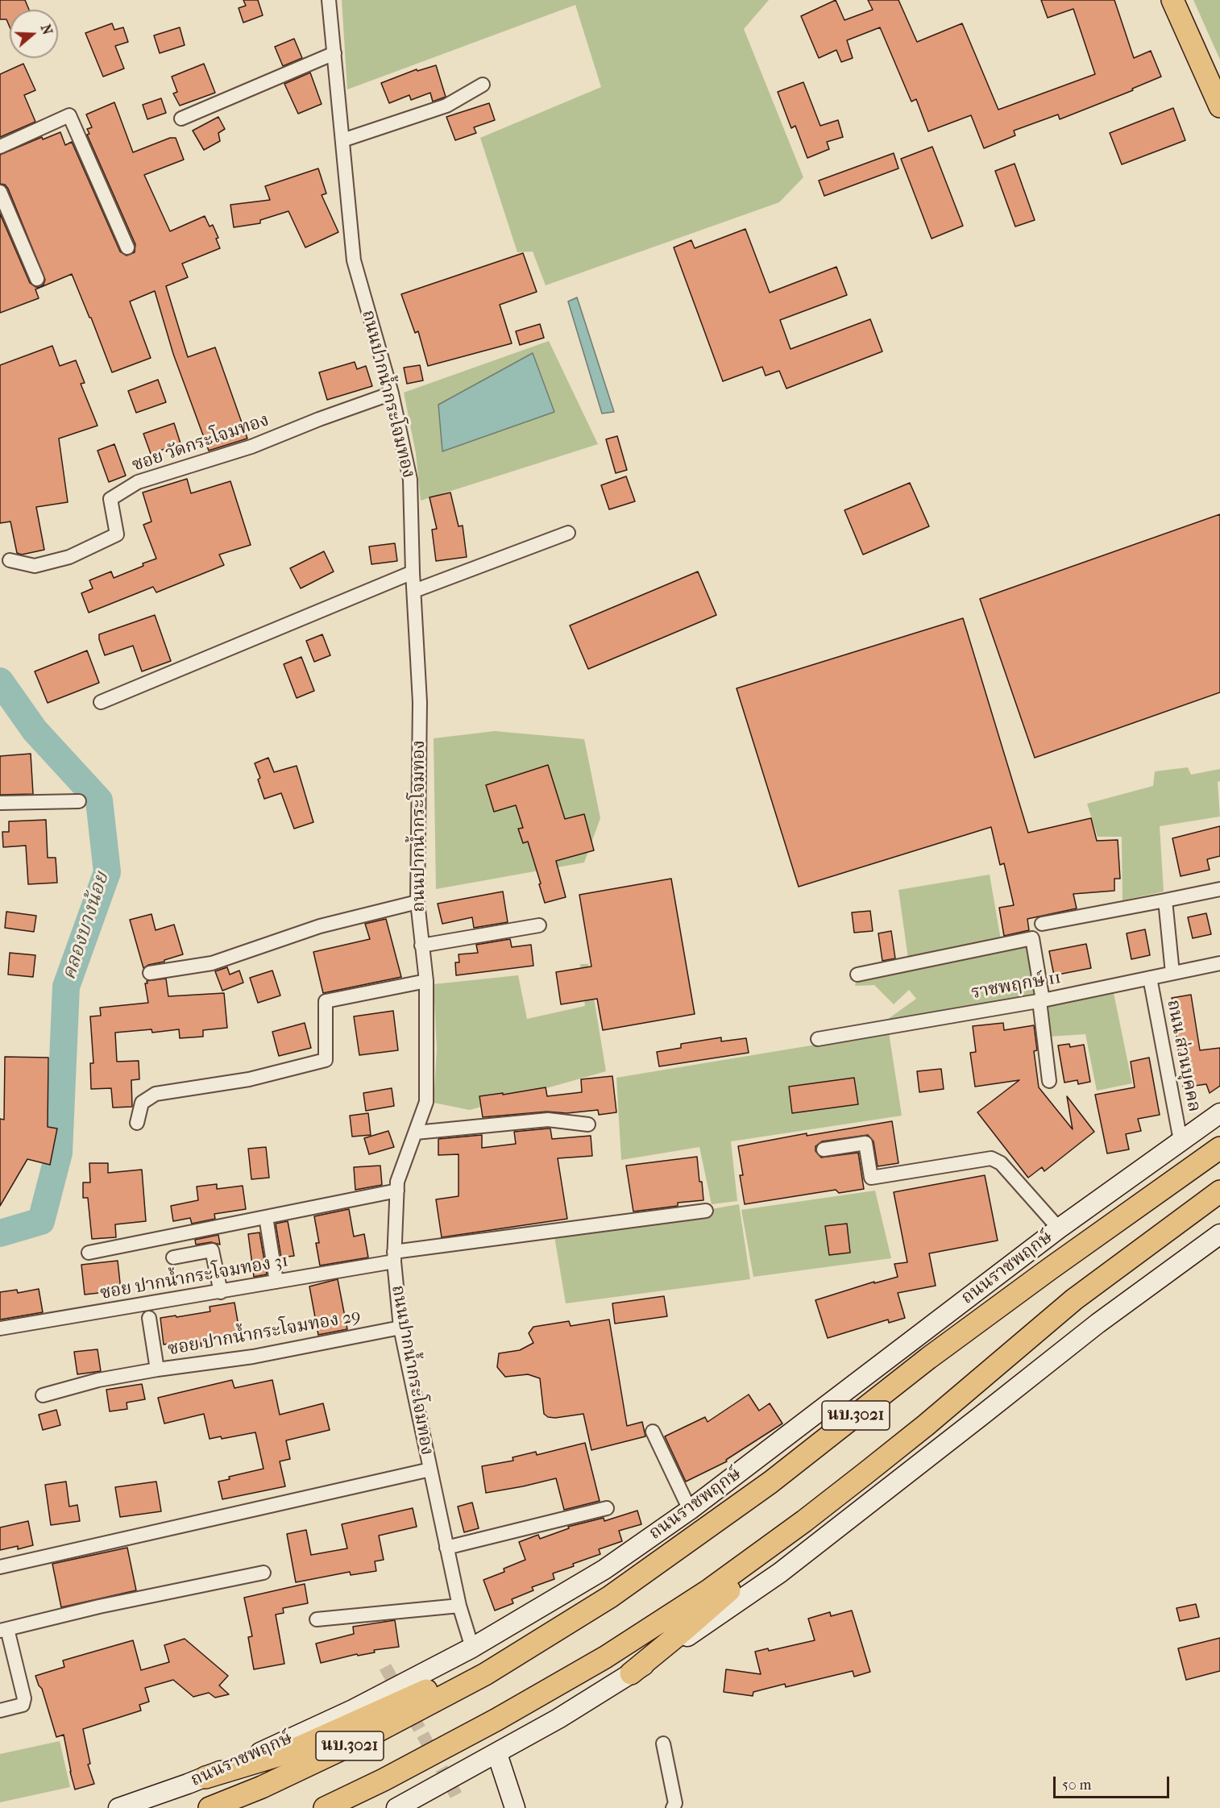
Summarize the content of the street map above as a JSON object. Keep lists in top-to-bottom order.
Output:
{
  "streets": {
    "main road": ["ถนนราชพฤกษ์", "นบ.3021"],
    "street": [
      "ถนนปากน้ำกระโจมทอง",
      "ซอย วัดกระโจมทอง",
      "ราชพฤกษ์ 11",
      "ถนน ส่วนบุคคล",
      "ซอย ปากน้ำกระโจมทอง 31",
      "ซอย ปากน้ำกระโจมทอง 29"
    ]
  },
  "crossings": [
    ["ถนนปากน้ำกระโจมทอง", "ซอย วัดกระโจมทอง"],
    ["ถนนปากน้ำกระโจมทอง", "ถนนราชพฤกษ์"],
    ["ถนนปากน้ำกระโจมทอง", "ซอย ปากน้ำกระโจมทอง 31"],
    ["ถนนปากน้ำกระโจมทอง", "ซอย ปากน้ำกระโจมทอง 29"],
    ["ราชพฤกษ์ 11", "ถนน ส่วนบุคคล"],
    ["ถนน ส่วนบุคคล", "ถนนราชพฤกษ์"]
  ],
  "water": ["คลองบางน้อย"],
  "scale_bar": "50 m",
  "north": "right"
}
